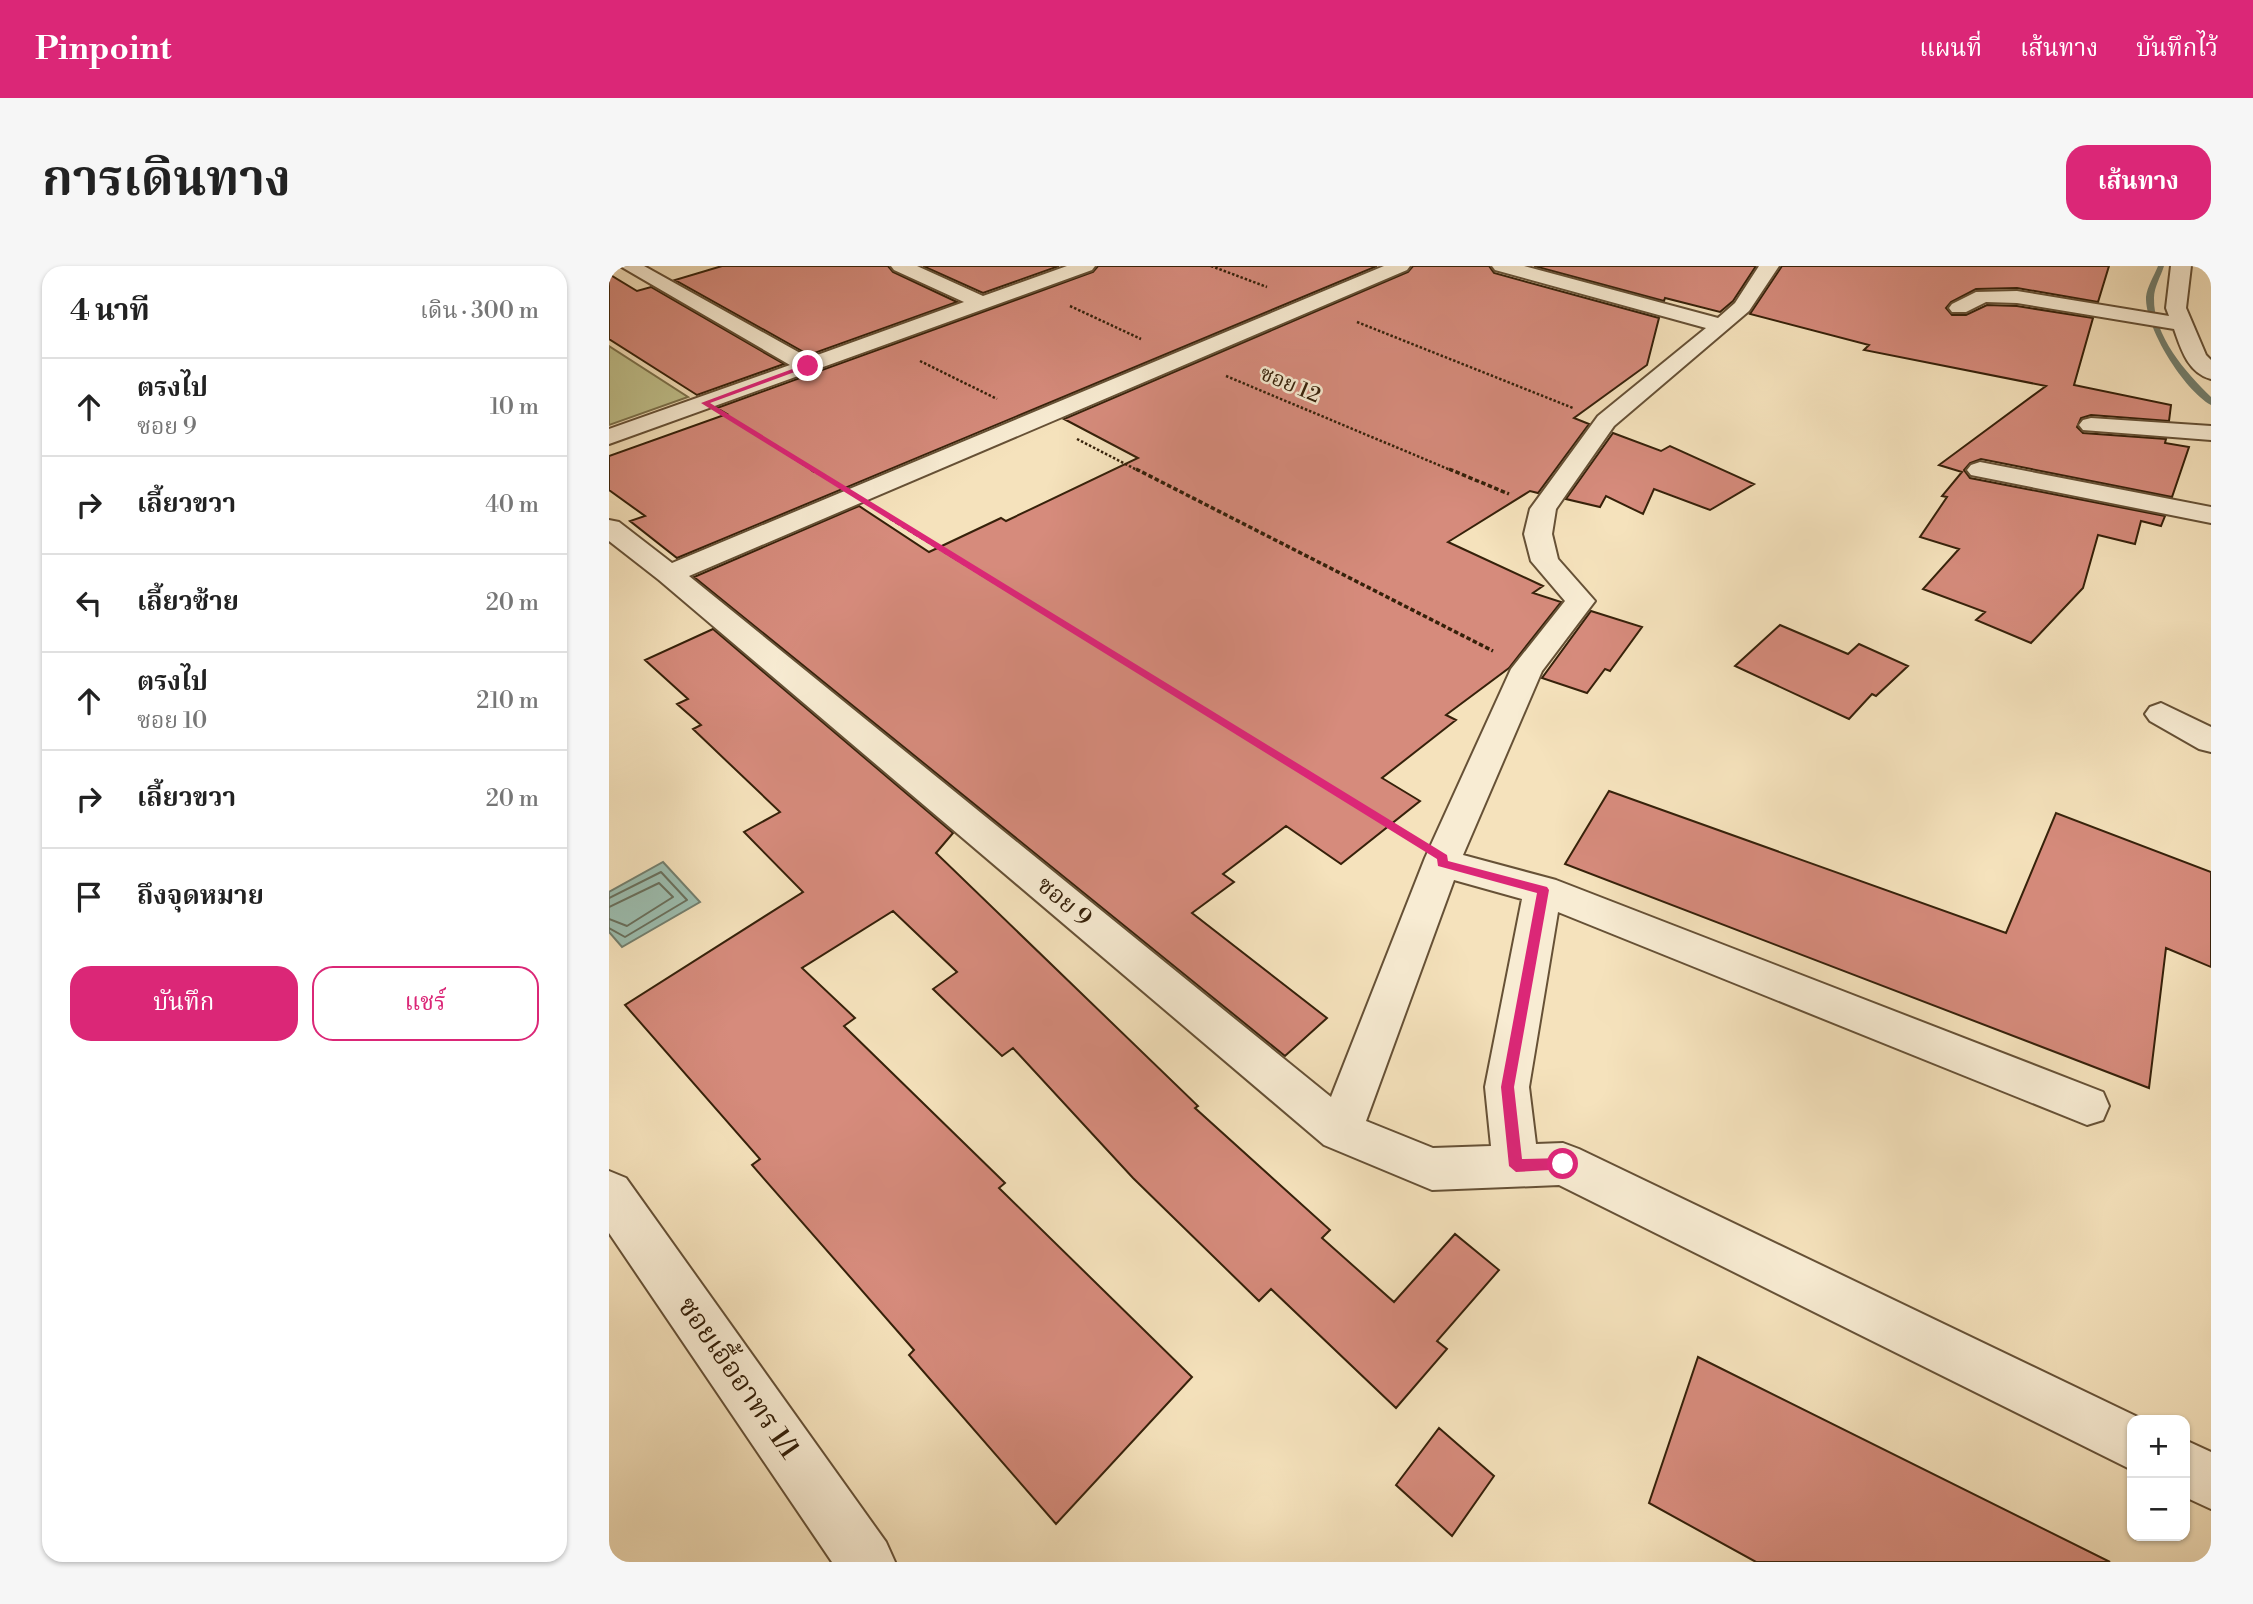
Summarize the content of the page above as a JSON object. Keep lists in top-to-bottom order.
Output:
{
  "streets": {
    "street": ["ซอย 9", "ซอยเอื้ออาทร 1/1"],
    "path": ["ซอย 12"]
  },
  "page": {
    "header": "Pinpoint",
    "nav": ["แผนที่", "เส้นทาง", "บันทึกไว้"],
    "title": "การเดินทาง",
    "buttons": [
      "เส้นทาง",
      ["บันทึก", "แชร์"]
    ],
    "heading": ["4 นาที", "เดิน · 300 m"],
    "list": [
      ["ตรงไป", "ซอย 9", "10 m"],
      ["เลี้ยวขวา", "40 m"],
      ["เลี้ยวซ้าย", "20 m"],
      ["ตรงไป", "ซอย 10", "210 m"],
      ["เลี้ยวขวา", "20 m"],
      "ถึงจุดหมาย"
    ],
    "map_buttons": ["+", "−"]
  }
}
